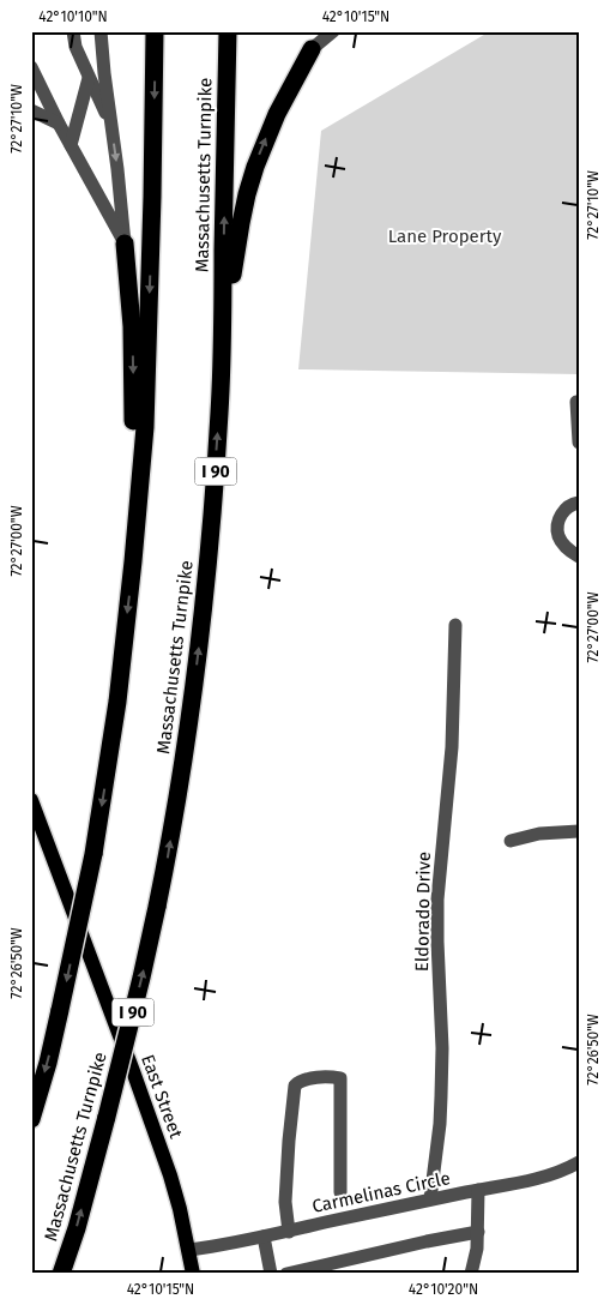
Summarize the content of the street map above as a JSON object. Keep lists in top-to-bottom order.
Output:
{
  "streets": {
    "highway": ["Massachusetts Turnpike", "I 90"],
    "main road": ["East Street"],
    "street": ["Eldorado Drive", "Carmelinas Circle"]
  },
  "crossings": [
    ["Eldorado Drive", "Carmelinas Circle"],
    ["East Street", "Carmelinas Circle"]
  ],
  "parks": ["Lane Property"],
  "coordinates": [
    "42°10'10\"N",
    "42°10'15\"N",
    "72°27'10\"W",
    "72°27'00\"W",
    "72°26'50\"W",
    "42°10'20\"N"
  ]
}
